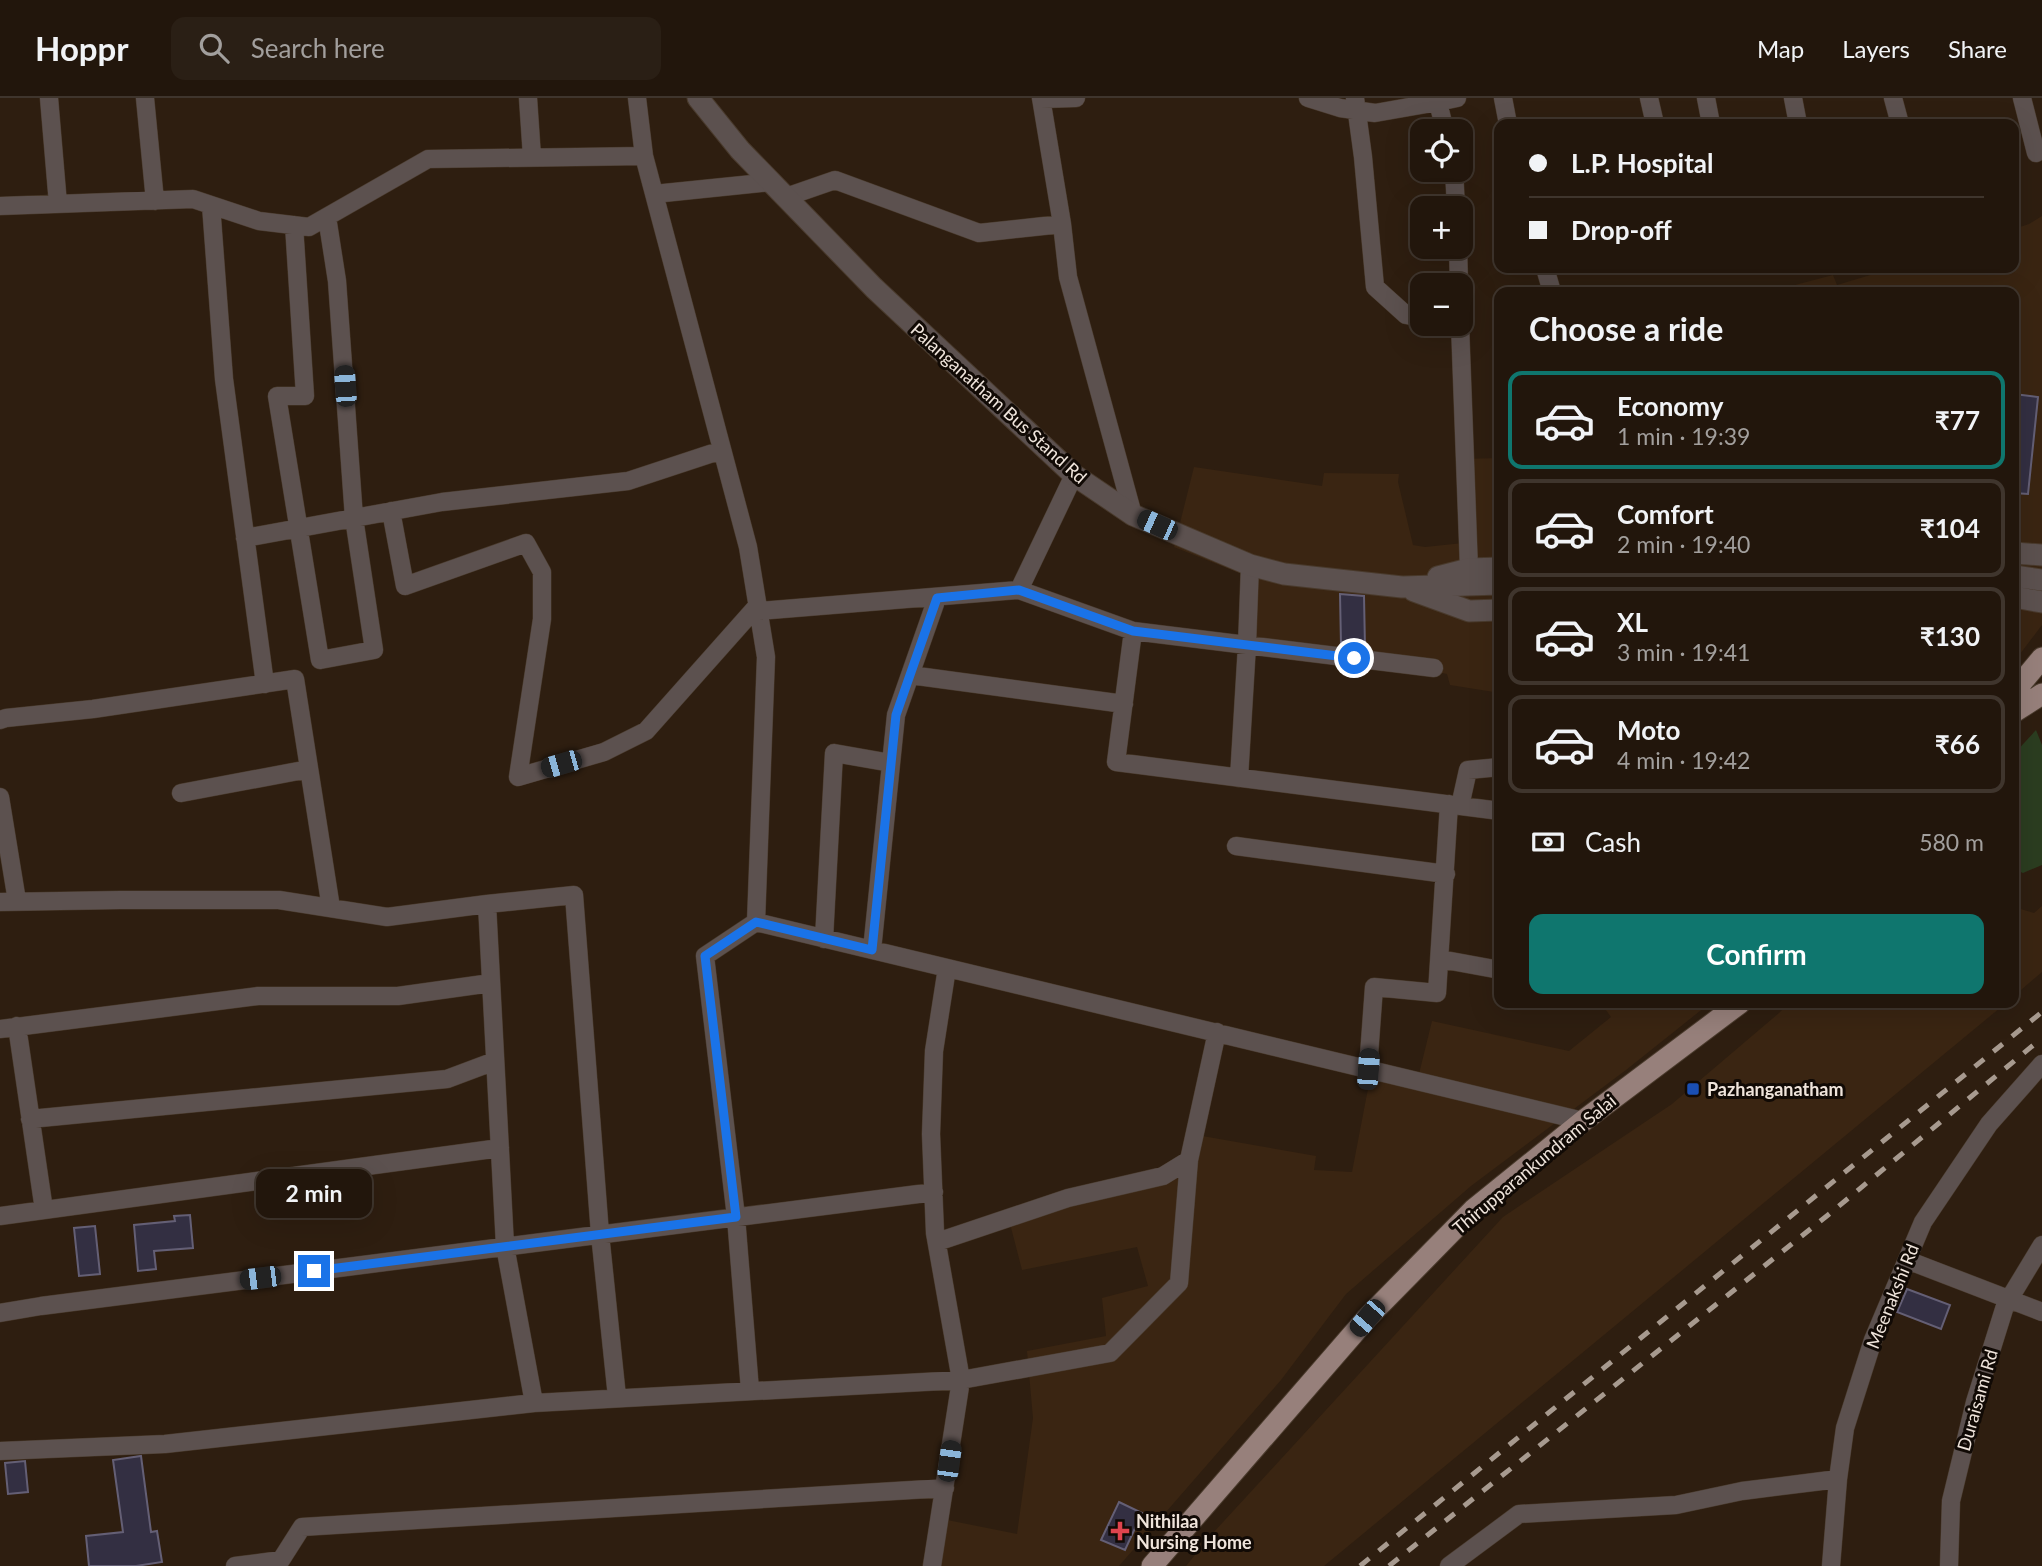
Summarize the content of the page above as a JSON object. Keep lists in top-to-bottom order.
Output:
{
  "streets": {
    "main road": ["Thirupparankundram Salai"],
    "street": ["Palanganatham Bus Stand Rd", "Meenakshi Rd", "Duraisami Rd"]
  },
  "places": {
    "transit": ["Pazhanganatham"],
    "health": ["Nithilaa Nursing Home"]
  },
  "page": {
    "header": "Hoppr",
    "search": "Search here",
    "nav": ["Map", "Layers", "Share"],
    "map_buttons": ["+", "−"],
    "banner": ["L.P. Hospital", "Drop-off"],
    "heading": "Choose a ride",
    "list": [
      {
        "name": "Economy",
        "note": "1 min · 19:39",
        "value": "₹77"
      },
      {
        "name": "Comfort",
        "note": "2 min · 19:40",
        "value": "₹104"
      },
      {
        "name": "XL",
        "note": "3 min · 19:41",
        "value": "₹130"
      },
      {
        "name": "Moto",
        "note": "4 min · 19:42",
        "value": "₹66"
      }
    ],
    "pay": ["Cash", "580 m"],
    "buttons": "Confirm",
    "bubble": "2 min"
  }
}
